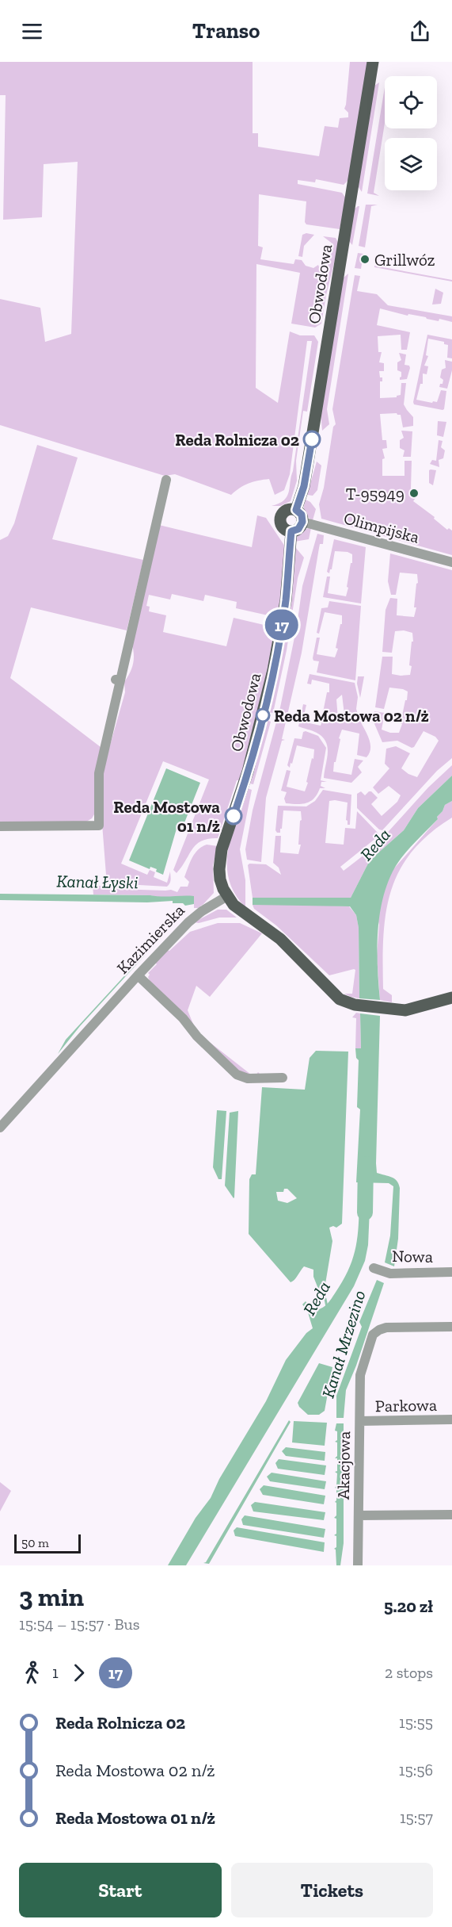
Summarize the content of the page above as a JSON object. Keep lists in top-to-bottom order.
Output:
{
  "streets": {
    "main road": ["Obwodowa"],
    "street": [
      "Olimpijska",
      "Kazimierska",
      "Nowa",
      "Parkowa",
      "Akacjowa"
    ]
  },
  "crossings": [
    ["Obwodowa", "Olimpijska"],
    ["Obwodowa", "Kazimierska"],
    ["Parkowa", "Akacjowa"]
  ],
  "water": ["Reda", "Kanał Łyski", "Kanał Mrzezino"],
  "places": [
    "Grillwóz",
    "Reda Rolnicza 02",
    "T-95949",
    "Reda Mostowa 02 n/ż",
    "Reda Mostowa 01 n/ż"
  ],
  "lines": ["bus line 17"],
  "scale_bar": "50 m",
  "page": {
    "header": "Transo",
    "on_map": "17",
    "scale": "50 m",
    "heading": ["3 min", "15:54 – 15:57 · Bus", "5.20 zł"],
    "legs": ["1", "17", "2 stops"],
    "list": [
      {
        "name": "Reda Rolnicza 02",
        "value": "15:55"
      },
      {
        "name": "Reda Mostowa 02 n/ż",
        "value": "15:56"
      },
      {
        "name": "Reda Mostowa 01 n/ż",
        "value": "15:57"
      }
    ],
    "buttons": ["Start", "Tickets"]
  }
}
